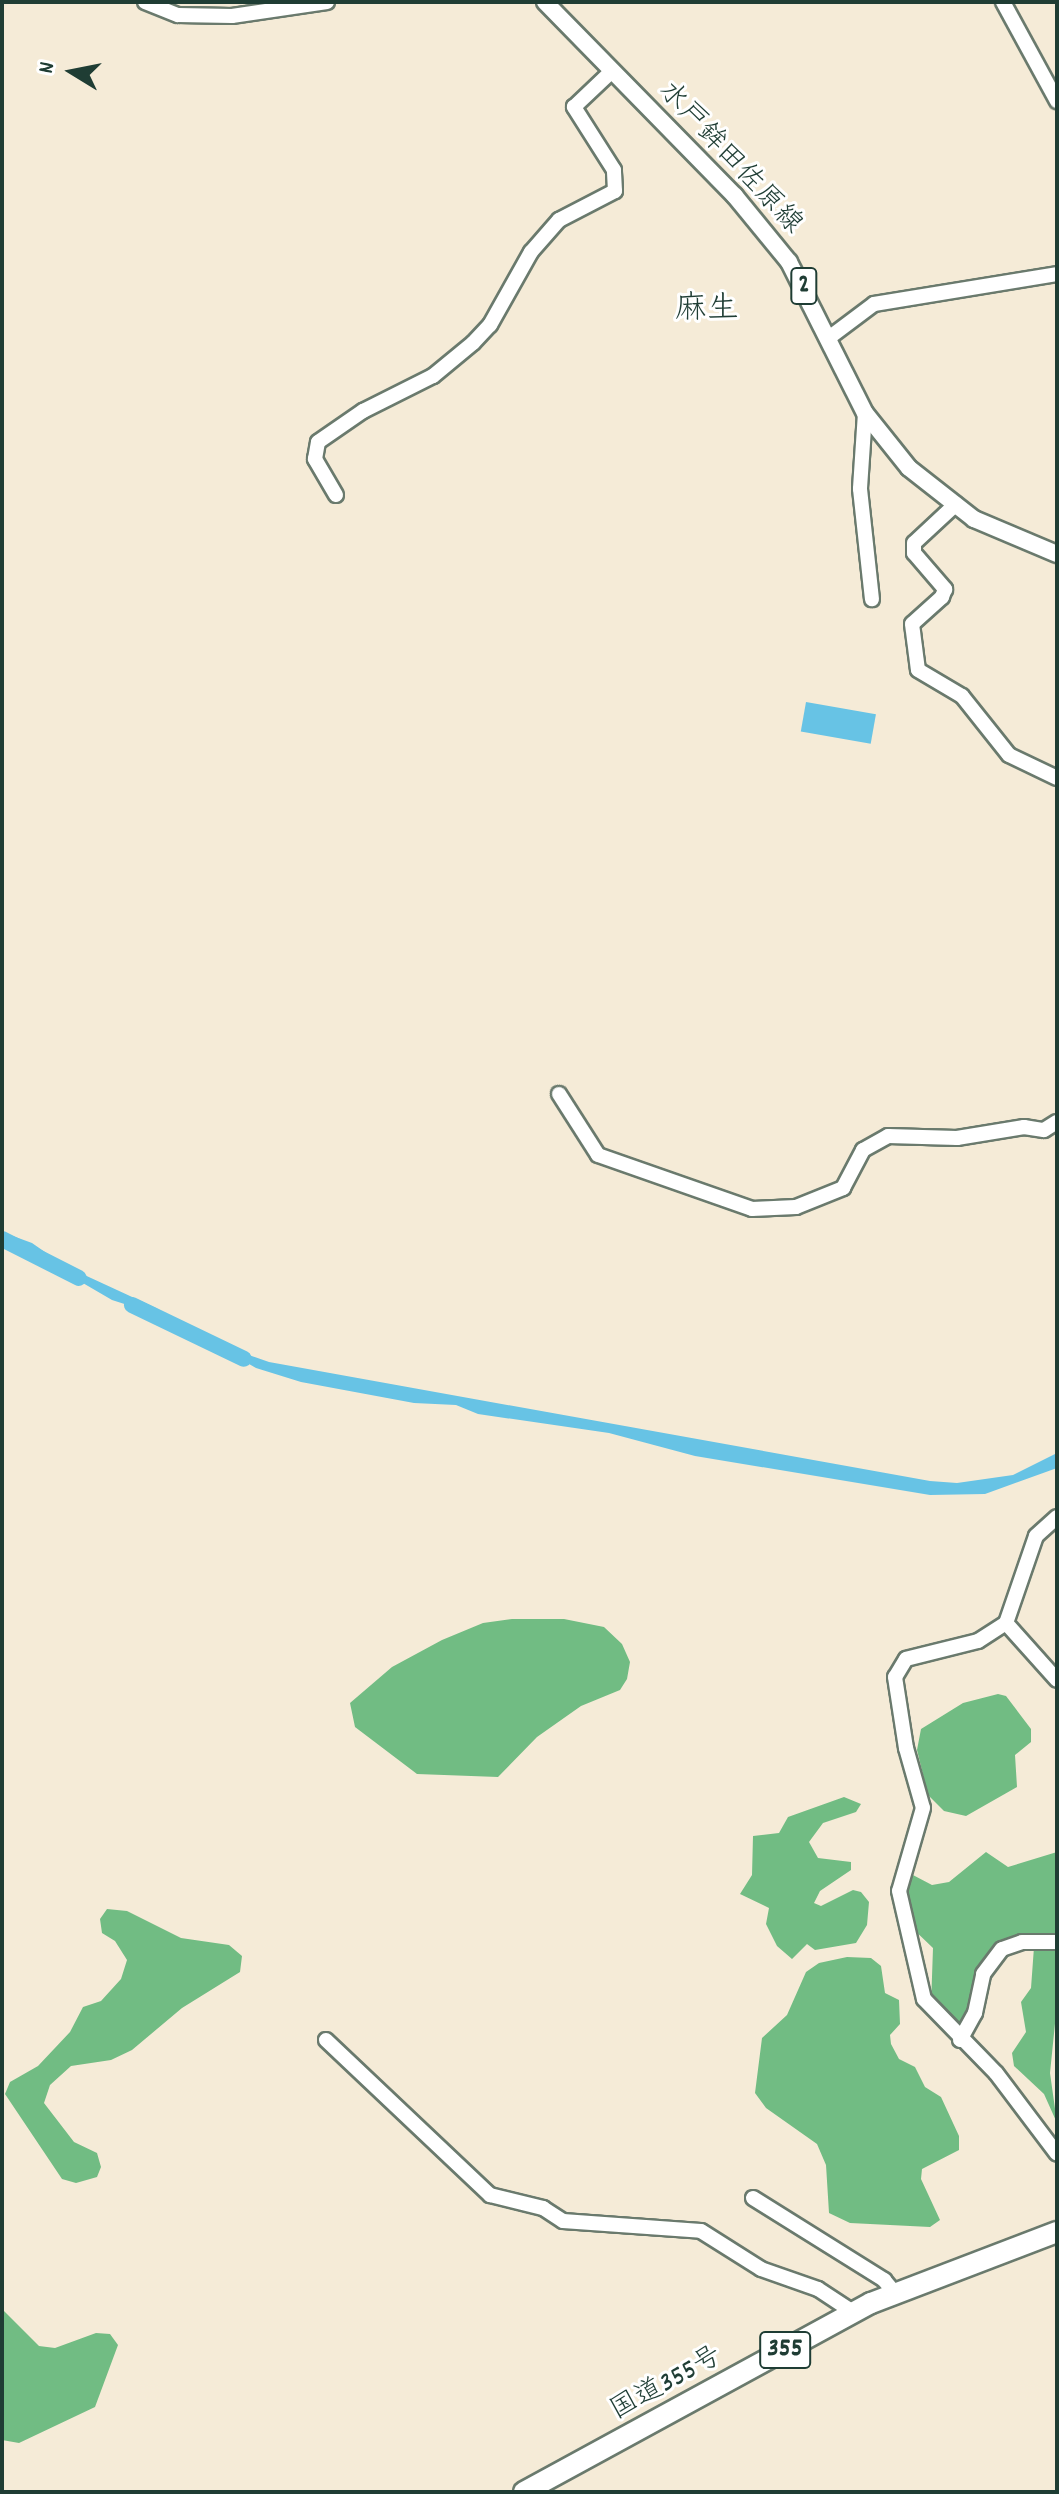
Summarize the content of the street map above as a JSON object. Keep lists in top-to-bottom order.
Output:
{
  "streets": {
    "highway": ["355", "国道355号"],
    "main road": ["水戸鉾田佐原線", "2"]
  },
  "districts": ["麻生"],
  "north": "left"
}
